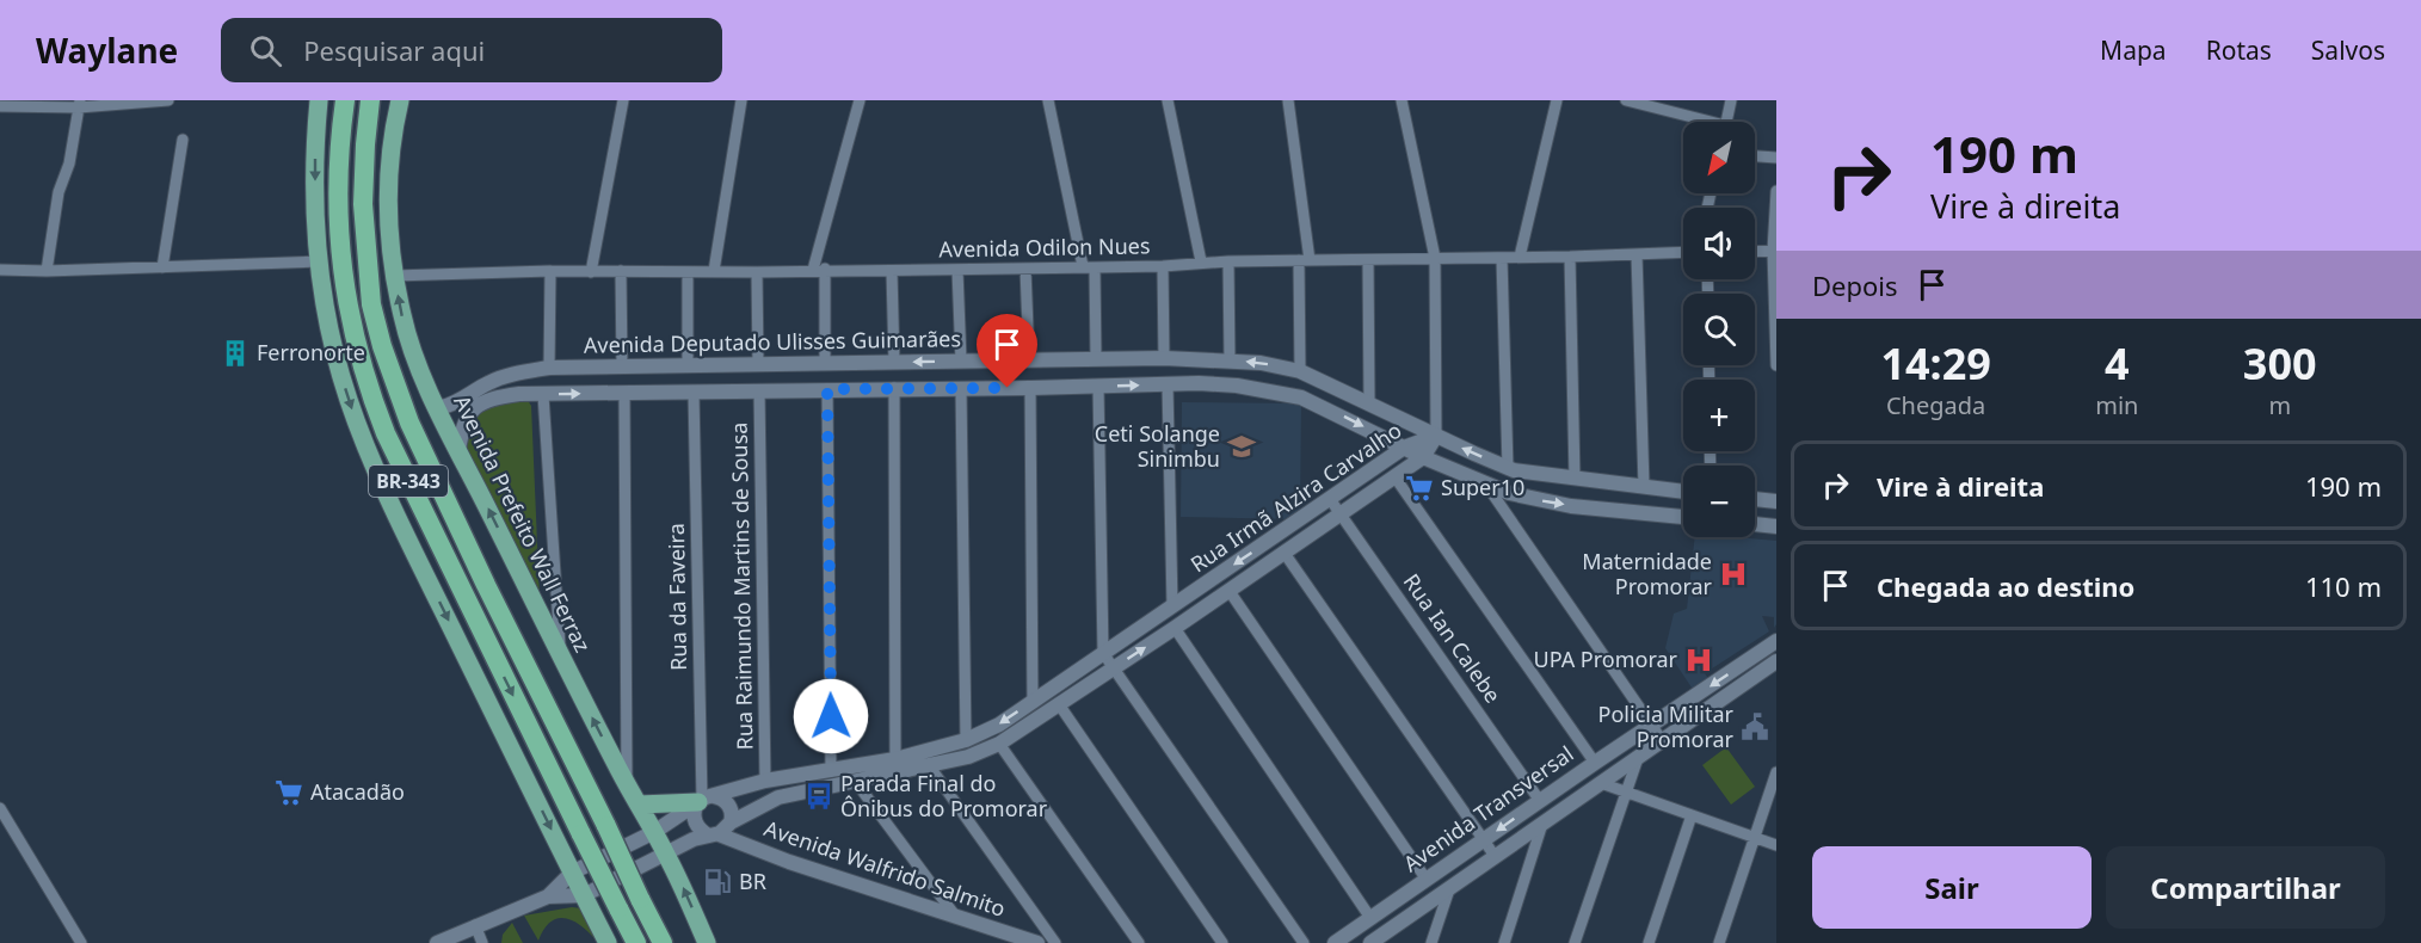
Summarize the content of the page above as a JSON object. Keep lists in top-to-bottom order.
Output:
{
  "streets": {
    "highway": ["BR-343"],
    "main road": ["Avenida Prefeito Wall Ferraz"],
    "street": [
      "Avenida Odilon Nues",
      "Avenida Deputado Ulisses Guimarães",
      "Rua Irmã Alzira Carvalho",
      "Rua Raimundo Martins de Sousa",
      "Rua da Faveira",
      "Rua Ian Calebe",
      "Avenida Transversal",
      "Avenida Walfrido Salmito"
    ]
  },
  "crossings": [
    ["Avenida Odilon Nues", "Avenida Prefeito Wall Ferraz"],
    ["Avenida Deputado Ulisses Guimarães", "Rua Irmã Alzira Carvalho"],
    ["Avenida Deputado Ulisses Guimarães", "Avenida Prefeito Wall Ferraz"],
    ["Rua Irmã Alzira Carvalho", "Avenida Prefeito Wall Ferraz"],
    ["Rua Irmã Alzira Carvalho", "Rua Raimundo Martins de Sousa"],
    ["Rua Irmã Alzira Carvalho", "Rua da Faveira"],
    ["Rua Irmã Alzira Carvalho", "Rua Ian Calebe"],
    ["Rua Irmã Alzira Carvalho", "Avenida Walfrido Salmito"],
    ["Rua da Faveira", "Avenida Walfrido Salmito"],
    ["Rua Ian Calebe", "Avenida Transversal"]
  ],
  "places": {
    "building": ["Ferronorte"],
    "school or university": ["Ceti Solange Sinimbu"],
    "supermarket": ["Super10", "Atacadão"],
    "hospital": ["Maternidade Promorar", "UPA Promorar"],
    "public building": ["Policia Militar Promorar"],
    "bus stop": ["Parada Final do Ônibus do Promorar"],
    "fuel station": ["BR"]
  },
  "north": "bottom left",
  "page": {
    "header": "Waylane",
    "search": "Pesquisar aqui",
    "nav": ["Mapa", "Rotas", "Salvos"],
    "turn": ["190 m", "Vire à direita"],
    "map_buttons": ["+", "−"],
    "then": "Depois",
    "eta": [
      "14:29",
      "Chegada",
      "4",
      "min",
      "300",
      "m"
    ],
    "list": [
      {
        "name": "Vire à direita",
        "value": "190 m"
      },
      {
        "name": "Chegada ao destino",
        "value": "110 m"
      }
    ],
    "buttons": ["Sair", "Compartilhar"]
  }
}
